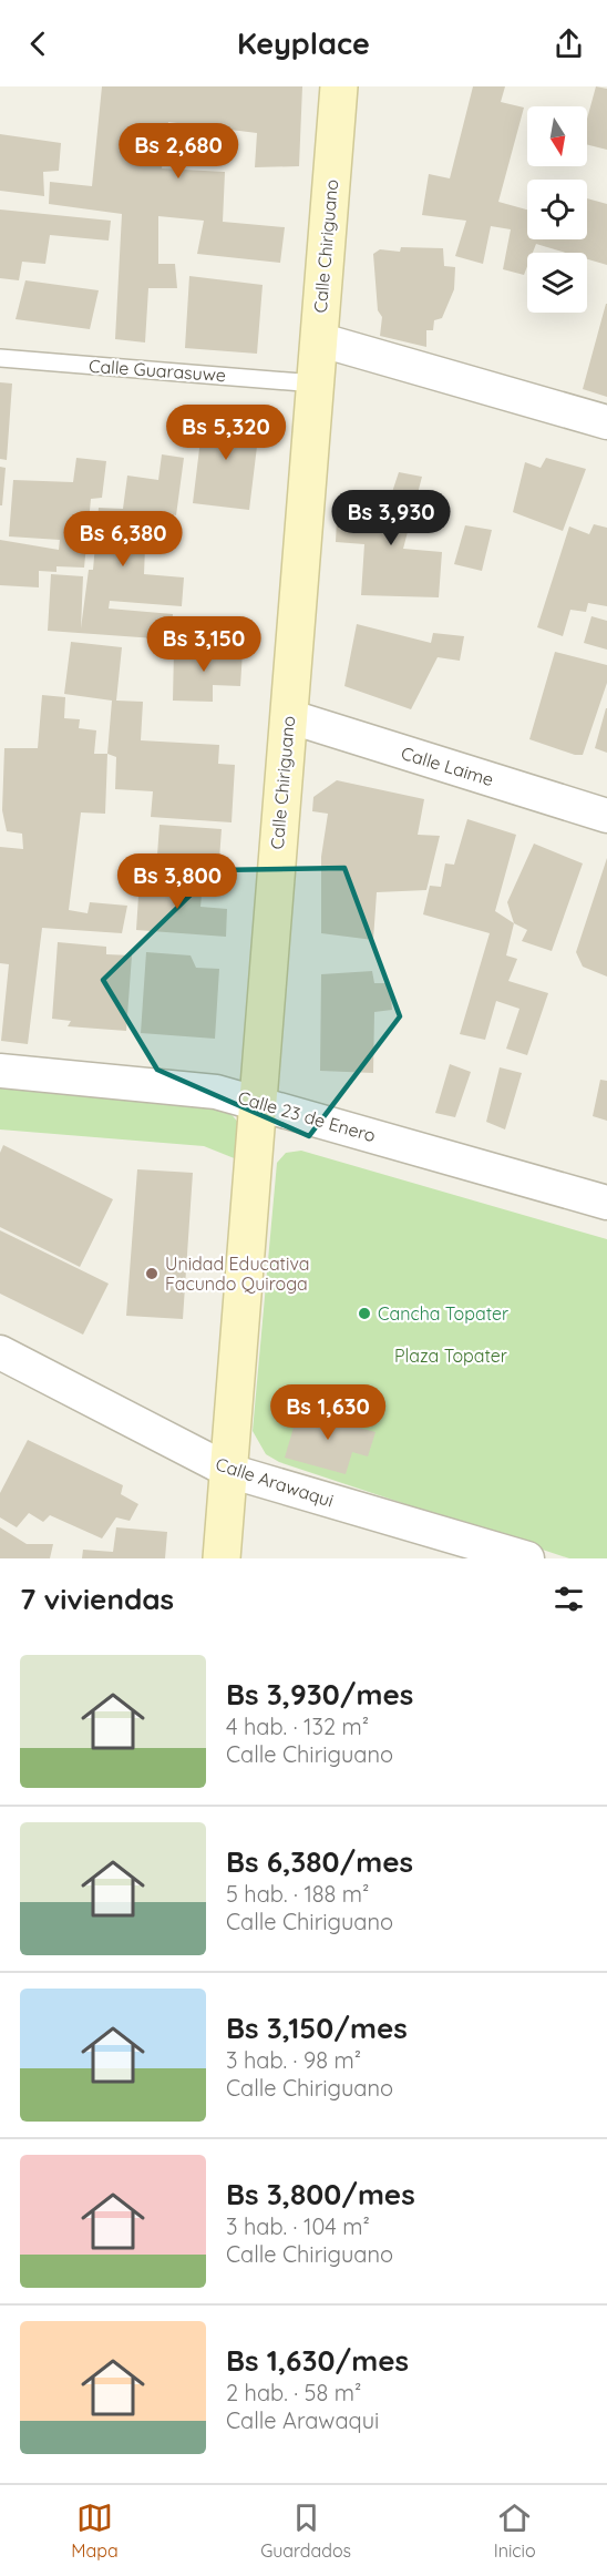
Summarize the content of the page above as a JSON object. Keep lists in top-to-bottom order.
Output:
{
  "streets": {
    "main road": ["Calle Chiriguano"],
    "street": ["Calle Laime", "Calle 23 de Enero", "Calle Arawaqui"],
    "lane": ["Calle Guarasuwe"]
  },
  "crossings": [
    ["Calle Chiriguano", "Calle Guarasuwe"],
    ["Calle Chiriguano", "Calle Laime"],
    ["Calle Chiriguano", "Calle 23 de Enero"],
    ["Calle Chiriguano", "Calle Arawaqui"]
  ],
  "parks": ["Plaza Topater"],
  "places": ["Unidad Educativa Facundo Quiroga", "Cancha Topater"],
  "north": "bottom",
  "page": {
    "header": "Keyplace",
    "price": [
      "Bs 2,680",
      "Bs 5,320",
      "Bs 3,930",
      "Bs 6,380",
      "Bs 3,150",
      "Bs 3,800",
      "Bs 1,630"
    ],
    "heading": "7 viviendas",
    "list": [
      {
        "name": "Bs 3,930/mes",
        "note": "4 hab. · 132 m² · Calle Chiriguano"
      },
      {
        "name": "Bs 6,380/mes",
        "note": "5 hab. · 188 m² · Calle Chiriguano"
      },
      {
        "name": "Bs 3,150/mes",
        "note": "3 hab. · 98 m² · Calle Chiriguano"
      },
      {
        "name": "Bs 3,800/mes",
        "note": "3 hab. · 104 m² · Calle Chiriguano"
      },
      {
        "name": "Bs 1,630/mes",
        "note": "2 hab. · 58 m² · Calle Arawaqui"
      }
    ],
    "tabs": ["Mapa", "Guardados", "Inicio"]
  }
}
